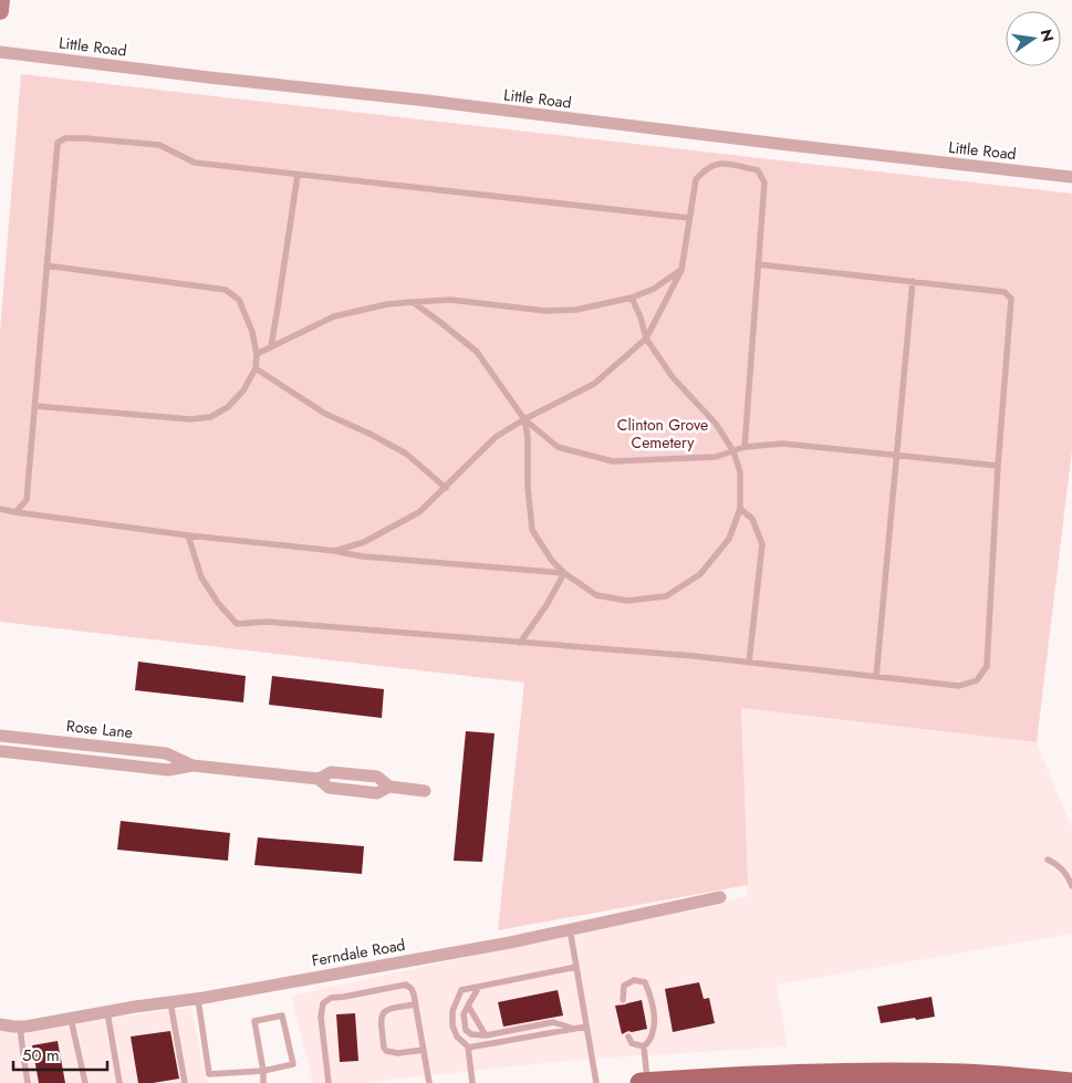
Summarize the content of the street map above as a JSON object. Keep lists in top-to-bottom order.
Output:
{
  "streets": {
    "street": ["Little Road", "Rose Lane", "Ferndale Road"]
  },
  "parks": ["Clinton Grove Cemetery"],
  "scale_bar": "50 m",
  "north": "right"
}
